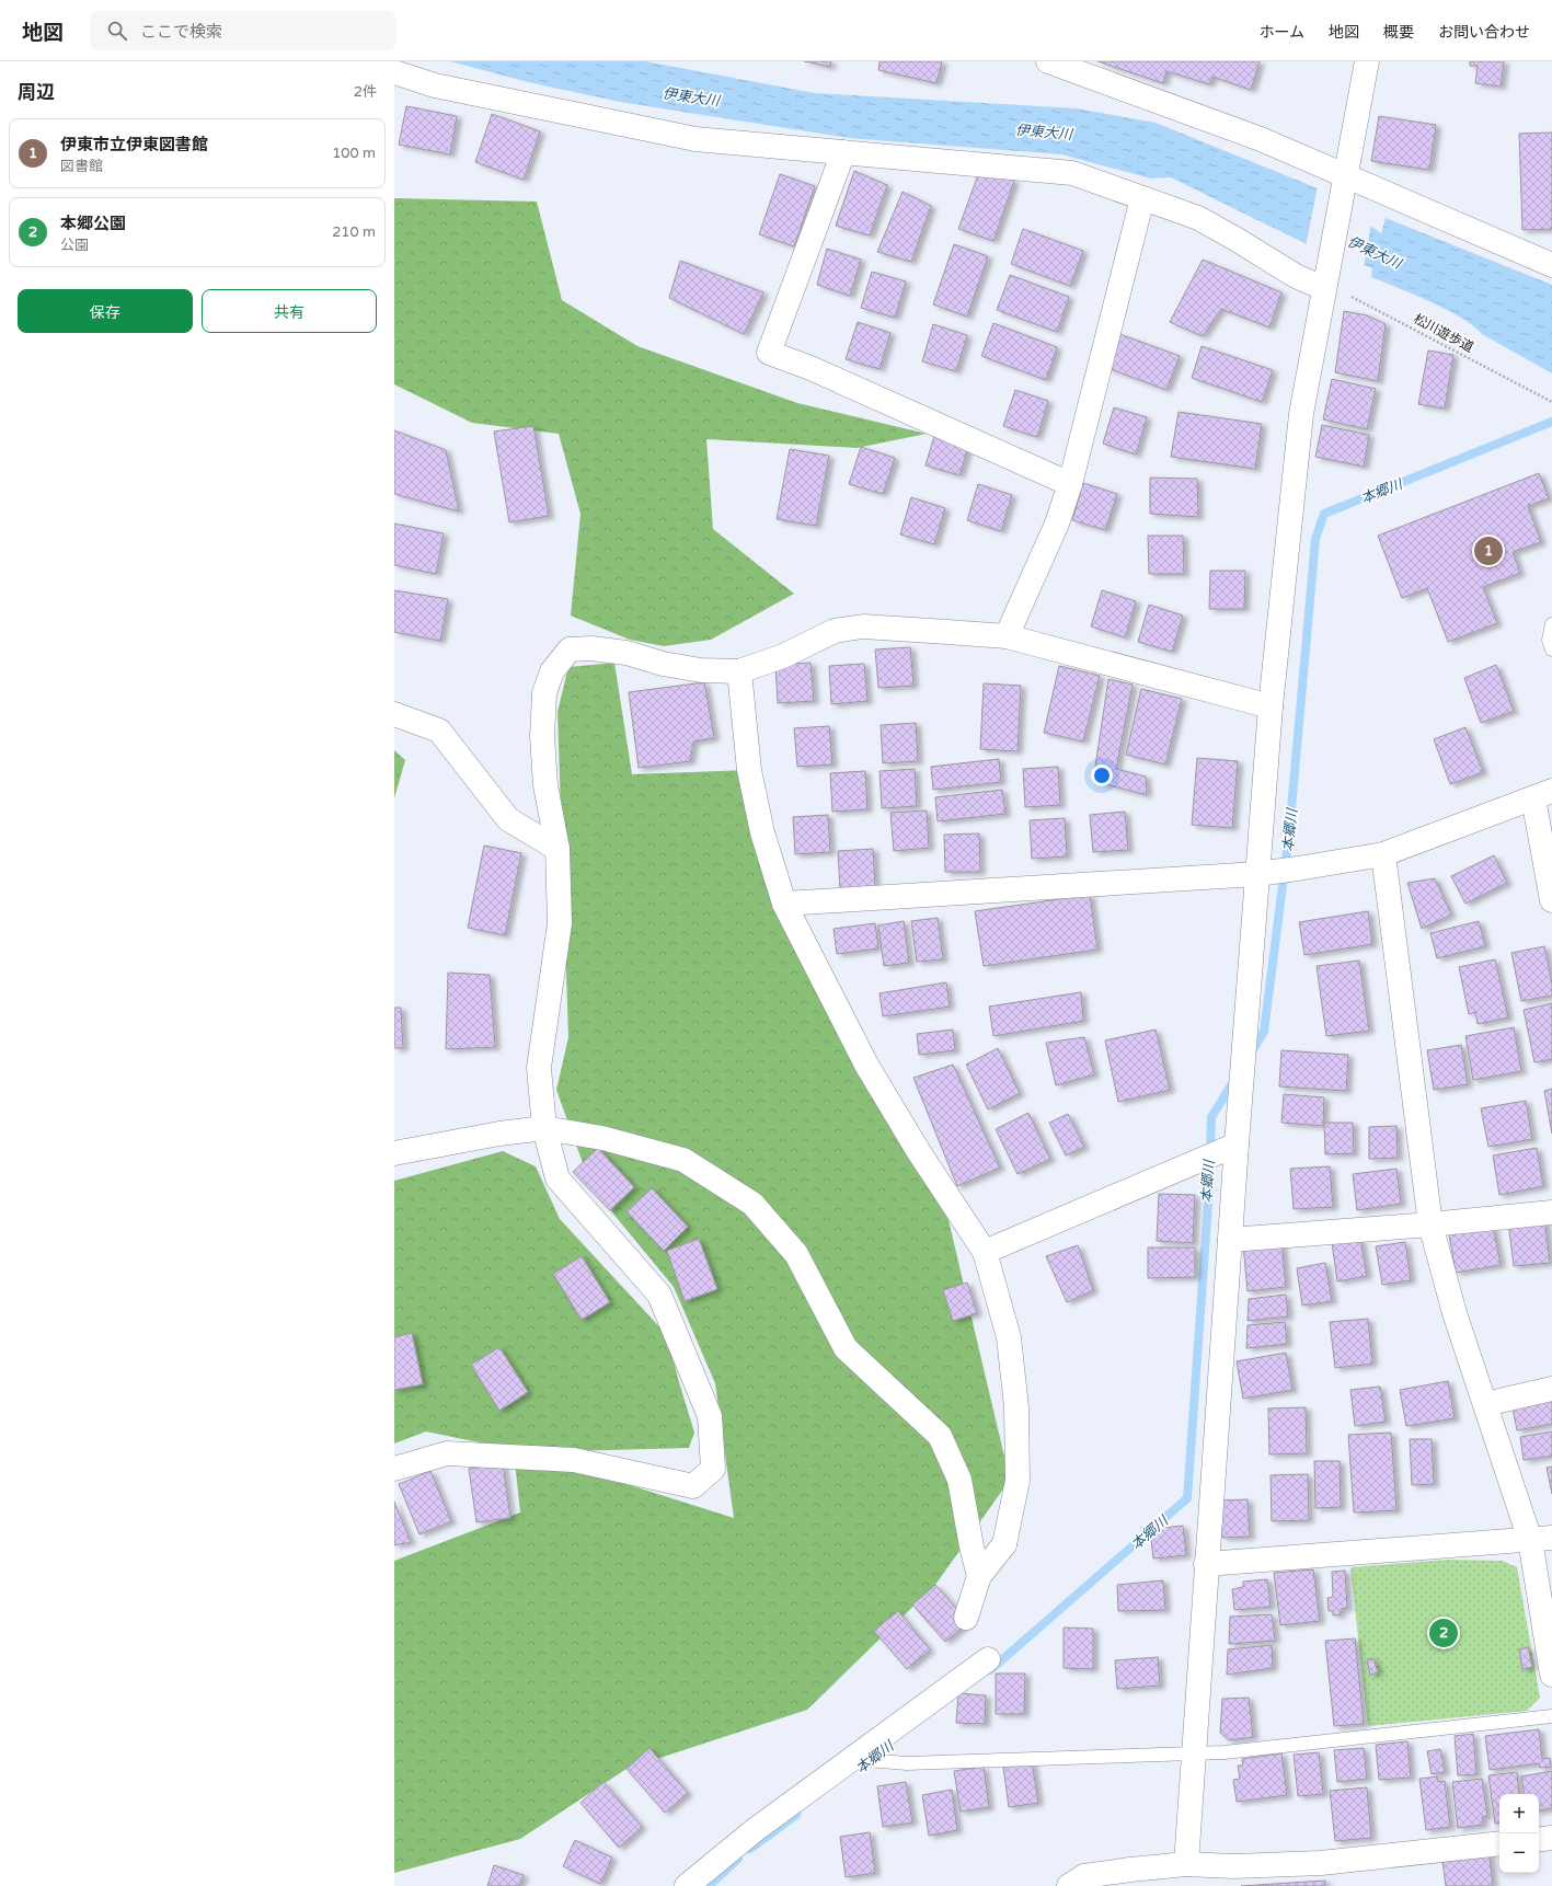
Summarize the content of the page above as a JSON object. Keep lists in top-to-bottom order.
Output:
{
  "streets": {
    "path": ["松川遊歩道"]
  },
  "water": ["伊東大川", "本郷川"],
  "page": {
    "header": "地図",
    "search": "ここで検索",
    "nav": [
      "ホーム",
      "地図",
      "概要",
      "お問い合わせ"
    ],
    "heading": ["周辺", "2件"],
    "list": [
      {
        "mark": "1",
        "name": "伊東市立伊東図書館",
        "note": "図書館",
        "value": "100 m"
      },
      {
        "mark": "2",
        "name": "本郷公園",
        "note": "公園",
        "value": "210 m"
      }
    ],
    "buttons": ["保存", "共有"],
    "pins": ["1", "2"],
    "map_buttons": ["+", "−"]
  }
}
